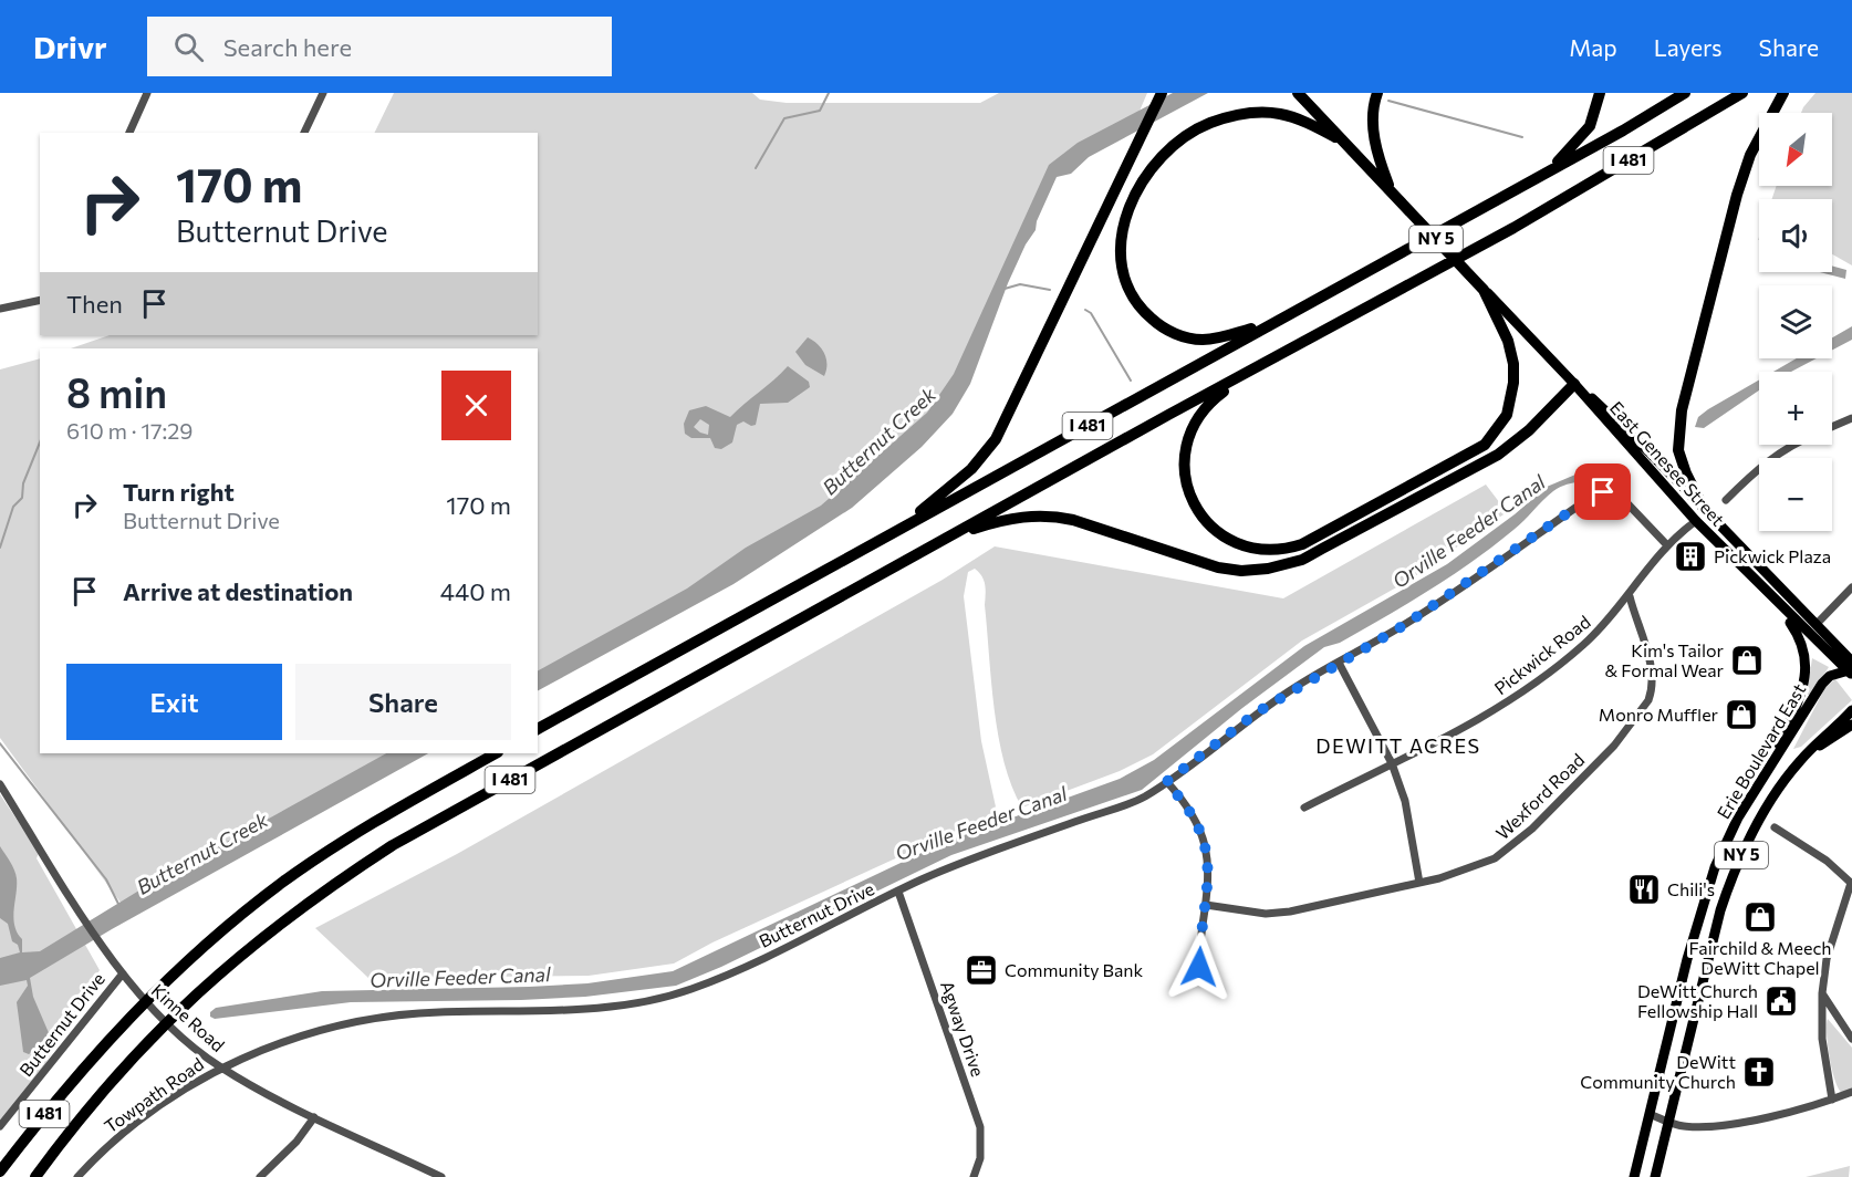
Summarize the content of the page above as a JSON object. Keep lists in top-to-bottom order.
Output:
{
  "streets": {
    "highway": ["I 481", "NY 5", "East Genesee Street"],
    "main road": ["Erie Boulevard East"],
    "street": [
      "Pickwick Road",
      "Wexford Road",
      "Butternut Drive",
      "Kinne Road",
      "Agway Drive",
      "Towpath Road"
    ]
  },
  "crossings": [
    ["NY 5", "East Genesee Street"],
    ["NY 5", "Erie Boulevard East"],
    ["East Genesee Street", "Pickwick Road"],
    ["East Genesee Street", "Erie Boulevard East"],
    ["Pickwick Road", "Wexford Road"],
    ["Pickwick Road", "Butternut Drive"],
    ["Butternut Drive", "Kinne Road"],
    ["Butternut Drive", "Agway Drive"],
    ["Butternut Drive", "Towpath Road"],
    ["Kinne Road", "Towpath Road"]
  ],
  "districts": ["DEWITT ACRES"],
  "water": ["Butternut Creek", "Orville Feeder Canal"],
  "places": {
    "building": ["Pickwick Plaza"],
    "shop": ["Kim's Tailor & Formal Wear", "Monro Muffler", "Fairchild & Meech DeWitt Chapel"],
    "restaurant": ["Chili's"],
    "office": ["Community Bank"],
    "public building": ["DeWitt Church Fellowship Hall"],
    "church": ["DeWitt Community Church"]
  },
  "north": "bottom left",
  "page": {
    "header": "Drivr",
    "search": "Search here",
    "nav": ["Map", "Layers", "Share"],
    "map_buttons": ["+", "−"],
    "turn": ["170 m", "Butternut Drive"],
    "then": "Then",
    "heading": ["8 min", "610 m · 17:29"],
    "list": [
      {
        "name": "Turn right",
        "note": "Butternut Drive",
        "value": "170 m"
      },
      {
        "name": "Arrive at destination",
        "value": "440 m"
      }
    ],
    "buttons": ["Exit", "Share"]
  }
}
